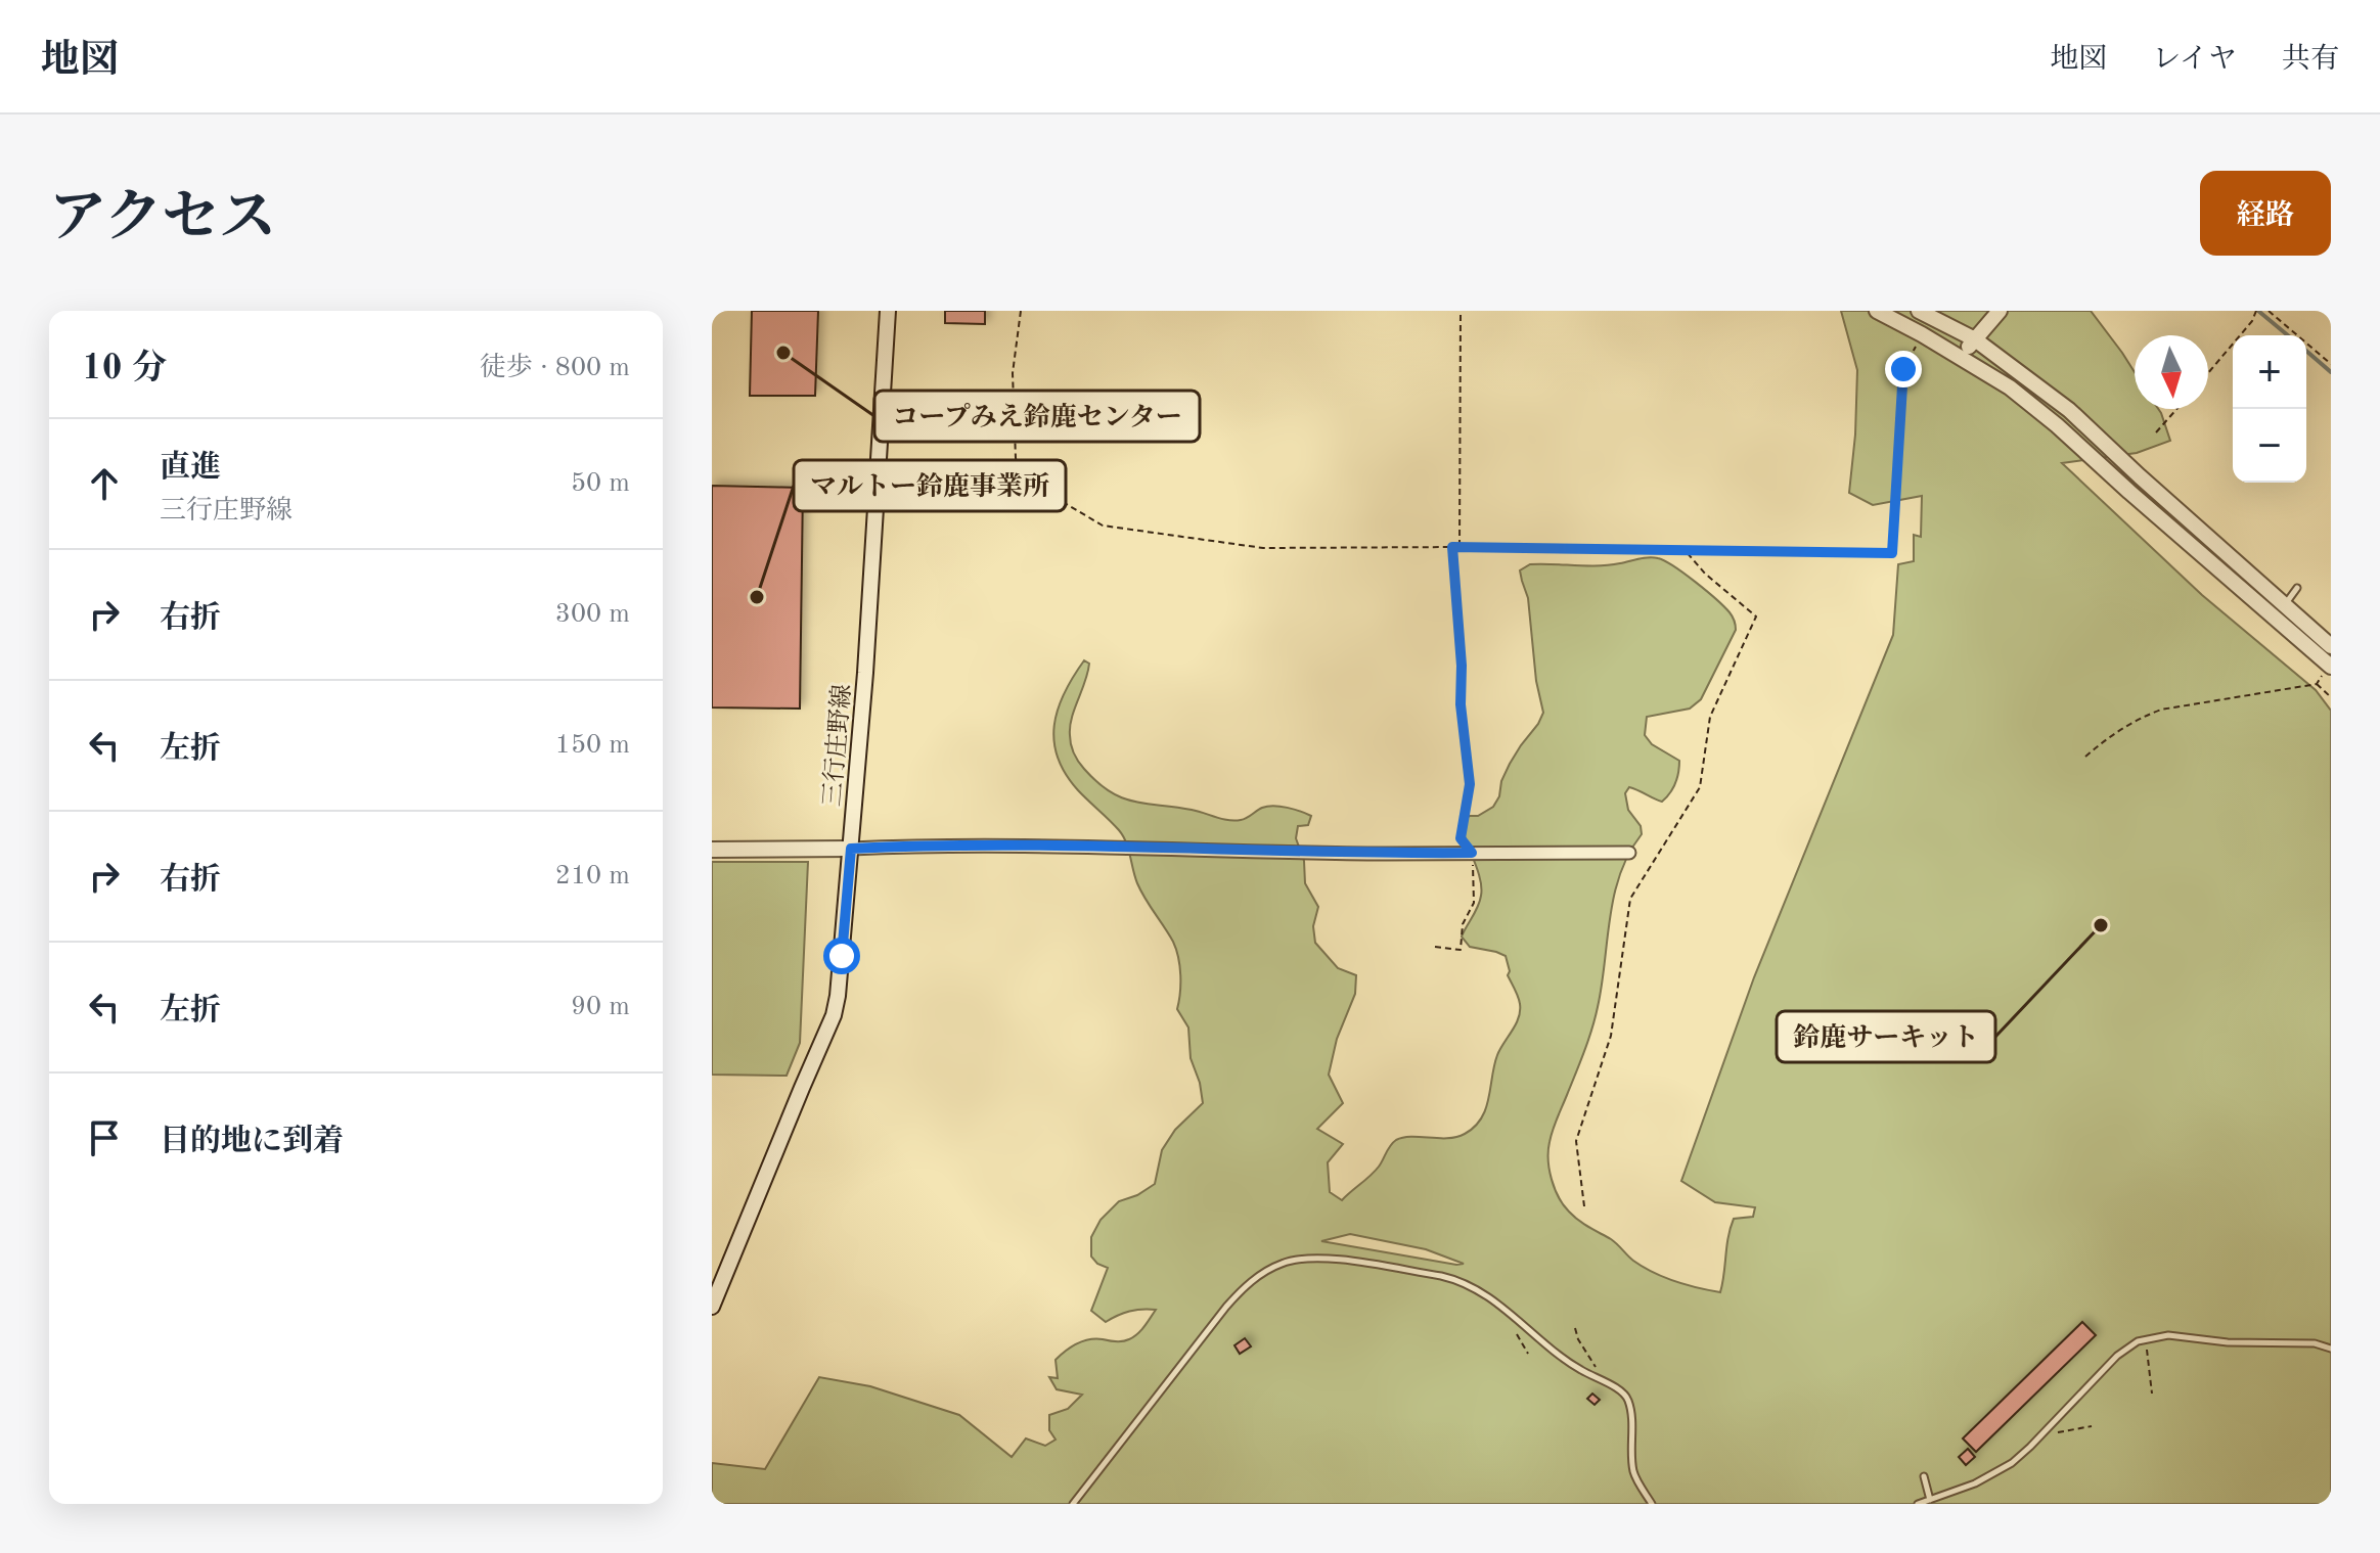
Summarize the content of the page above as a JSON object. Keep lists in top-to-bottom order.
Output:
{
  "streets": {
    "street": ["三行庄野線"]
  },
  "places": ["コープみえ鈴鹿センター", "マルトー鈴鹿事業所", "鈴鹿サーキット"],
  "north": "bottom",
  "page": {
    "header": "地図",
    "nav": ["地図", "レイヤ", "共有"],
    "title": "アクセス",
    "buttons": "経路",
    "heading": ["10 分", "徒歩 · 800 m"],
    "map_buttons": ["+", "−"],
    "list": [
      ["直進", "三行庄野線", "50 m"],
      ["右折", "300 m"],
      ["左折", "150 m"],
      ["右折", "210 m"],
      ["左折", "90 m"],
      "目的地に到着"
    ]
  }
}
